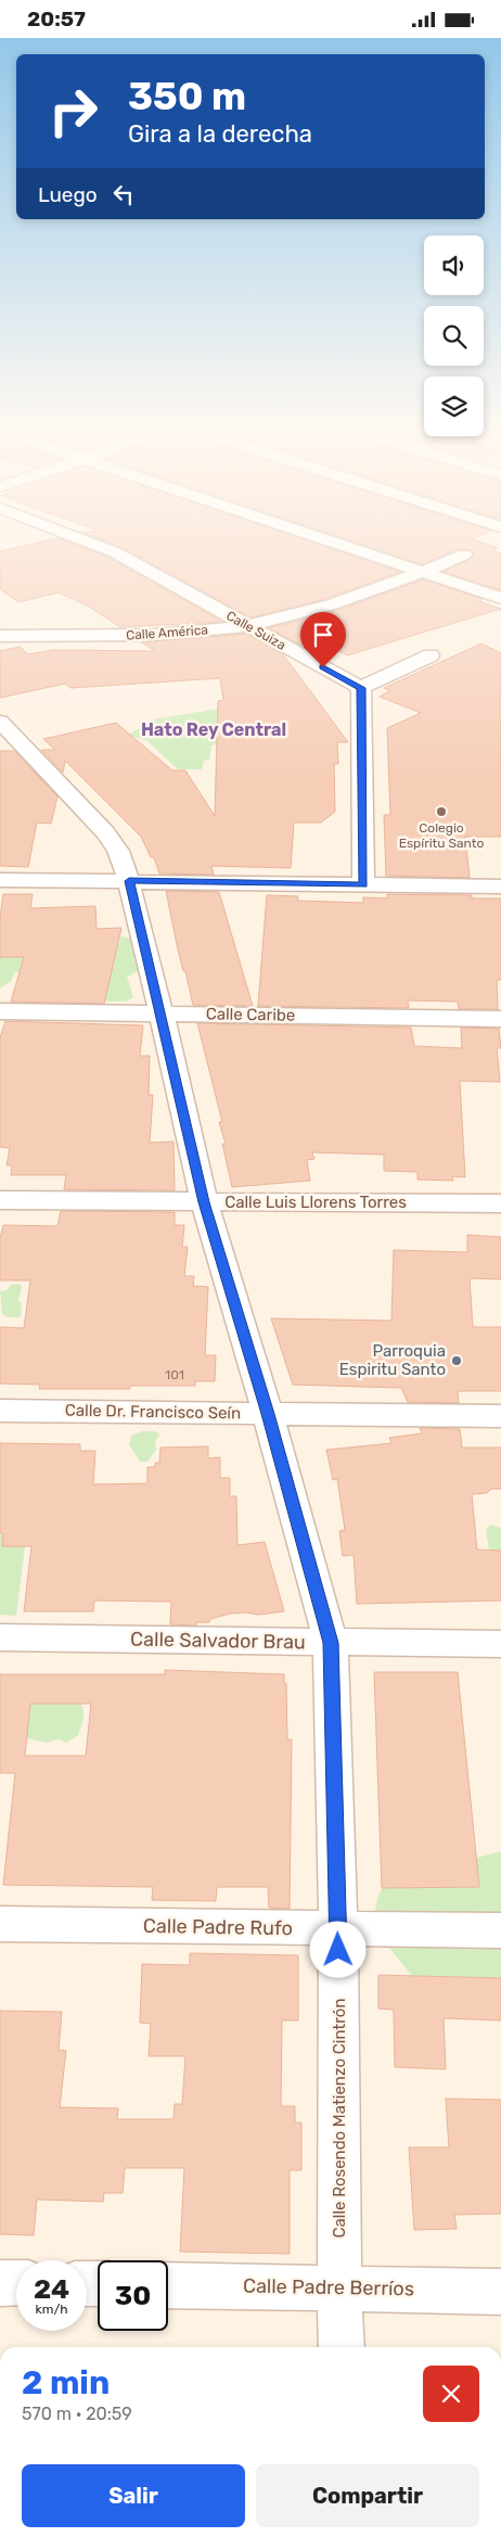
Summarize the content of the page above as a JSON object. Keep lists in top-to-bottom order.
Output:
{
  "streets": {
    "street": [
      "Calle Suiza",
      "Calle América",
      "Calle Caribe",
      "Calle Luis Llorens Torres",
      "Calle Dr. Francisco Seín",
      "Calle Salvador Brau",
      "Calle Padre Rufo",
      "Calle Rosendo Matienzo Cintrón",
      "Calle Padre Berríos"
    ]
  },
  "crossings": [
    ["Calle Suiza", "Calle América"],
    ["Calle Caribe", "Calle Rosendo Matienzo Cintrón"],
    ["Calle Luis Llorens Torres", "Calle Rosendo Matienzo Cintrón"],
    ["Calle Dr. Francisco Seín", "Calle Rosendo Matienzo Cintrón"],
    ["Calle Salvador Brau", "Calle Rosendo Matienzo Cintrón"],
    ["Calle Padre Rufo", "Calle Rosendo Matienzo Cintrón"],
    ["Calle Rosendo Matienzo Cintrón", "Calle Padre Berríos"]
  ],
  "districts": ["Hato Rey Central"],
  "places": ["Colegio Espíritu Santo", "Parroquia Espiritu Santo"],
  "house_numbers": ["101"],
  "page": {
    "status": "20:57",
    "turn": ["350 m", "Gira a la derecha"],
    "then": "Luego",
    "speed": "24 km/h",
    "limit": "30",
    "heading": ["2 min", "570 m · 20:59"],
    "buttons": ["Salir", "Compartir"]
  }
}
